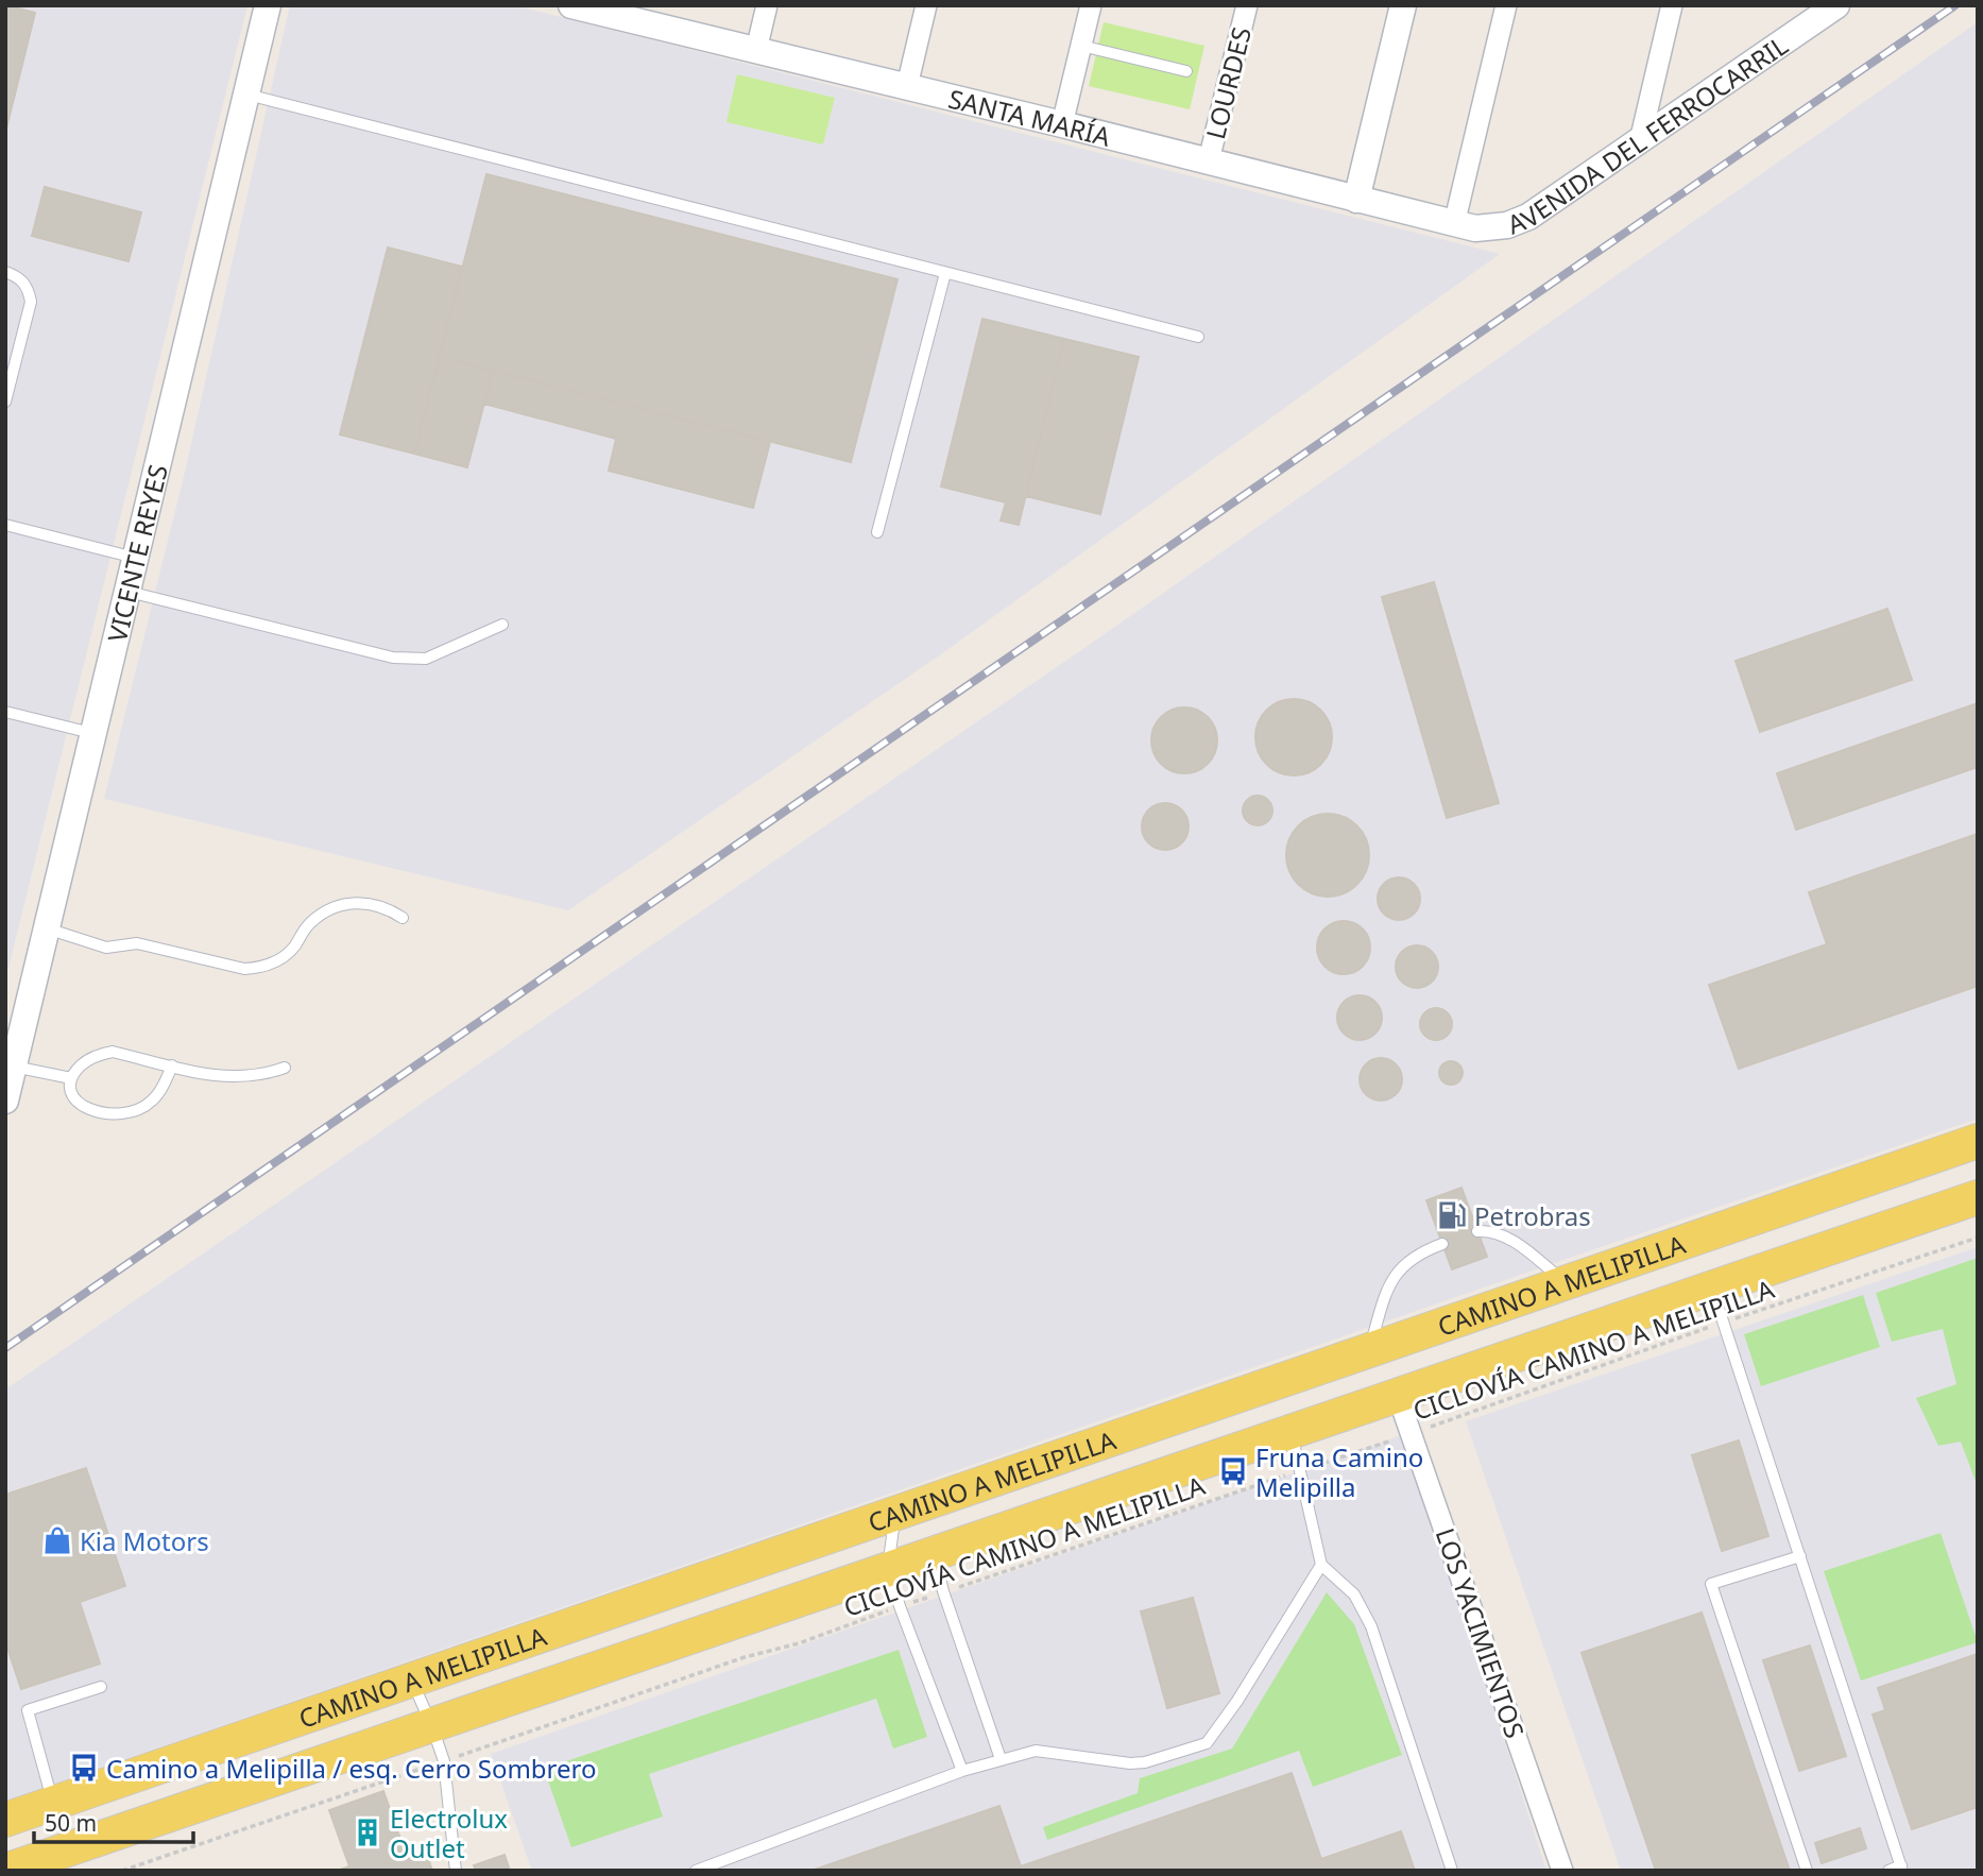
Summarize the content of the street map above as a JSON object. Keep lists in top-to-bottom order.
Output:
{
  "streets": {
    "main road": ["CAMINO A MELIPILLA"],
    "street": [
      "LOURDES",
      "SANTA MARÍA",
      "AVENIDA DEL FERROCARRIL",
      "VICENTE REYES",
      "LOS YACIMIENTOS"
    ],
    "path": ["CICLOVÍA CAMINO A MELIPILLA"]
  },
  "crossings": [
    ["LOURDES", "SANTA MARÍA"],
    ["SANTA MARÍA", "AVENIDA DEL FERROCARRIL"],
    ["CAMINO A MELIPILLA", "LOS YACIMIENTOS"],
    ["CICLOVÍA CAMINO A MELIPILLA", "LOS YACIMIENTOS"]
  ],
  "places": {
    "fuel station": ["Petrobras"],
    "bus stop": ["Fruna Camino Melipilla", "Camino a Melipilla / esq. Cerro Sombrero"],
    "shop": ["Kia Motors"],
    "building": ["Electrolux Outlet"]
  },
  "scale_bar": "50 m"
}
